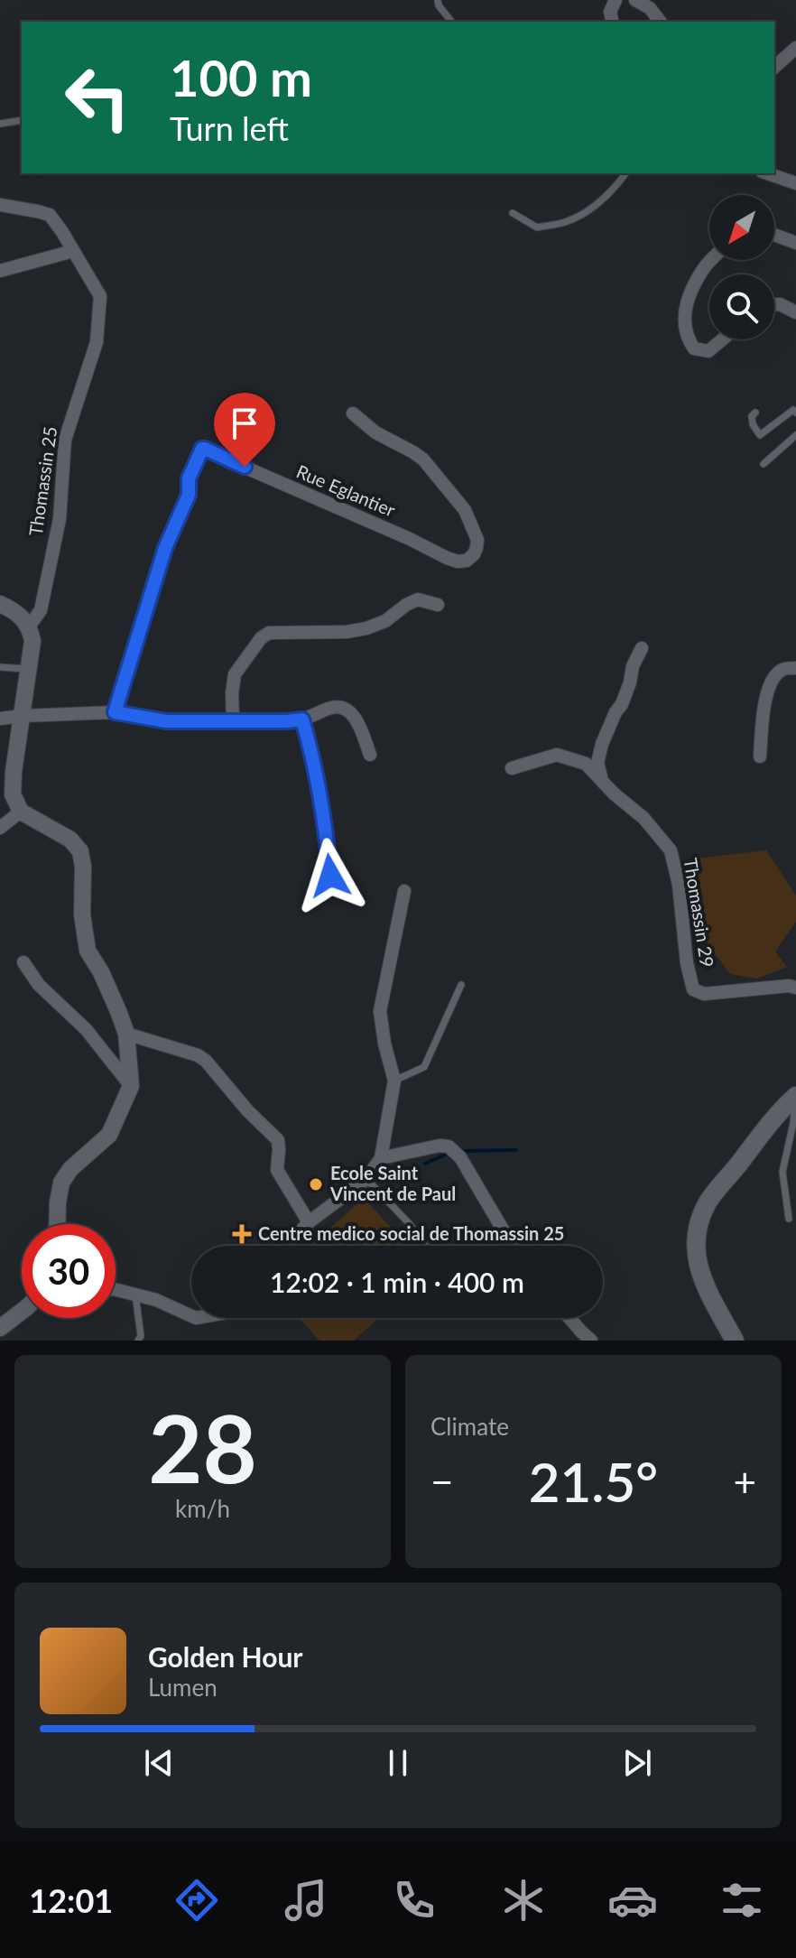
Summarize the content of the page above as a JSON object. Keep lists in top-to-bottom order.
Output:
{
  "streets": {
    "street": ["Thomassin 25", "Rue Eglantier", "Thomassin 29"]
  },
  "places": {
    "other": ["Ecole Saint Vincent de Paul"],
    "health": ["Centre medico social de Thomassin 25"]
  },
  "north": "bottom left",
  "page": {
    "turn": ["100 m", "Turn left"],
    "limit": "30",
    "trip": "12:02 · 1 min · 400 m",
    "tile": [
      ["28", "km/h"],
      "Climate"
    ],
    "heat": ["−", "21.5°", "+"],
    "song": ["Golden Hour", "Lumen"],
    "tabs": "12:01"
  }
}
